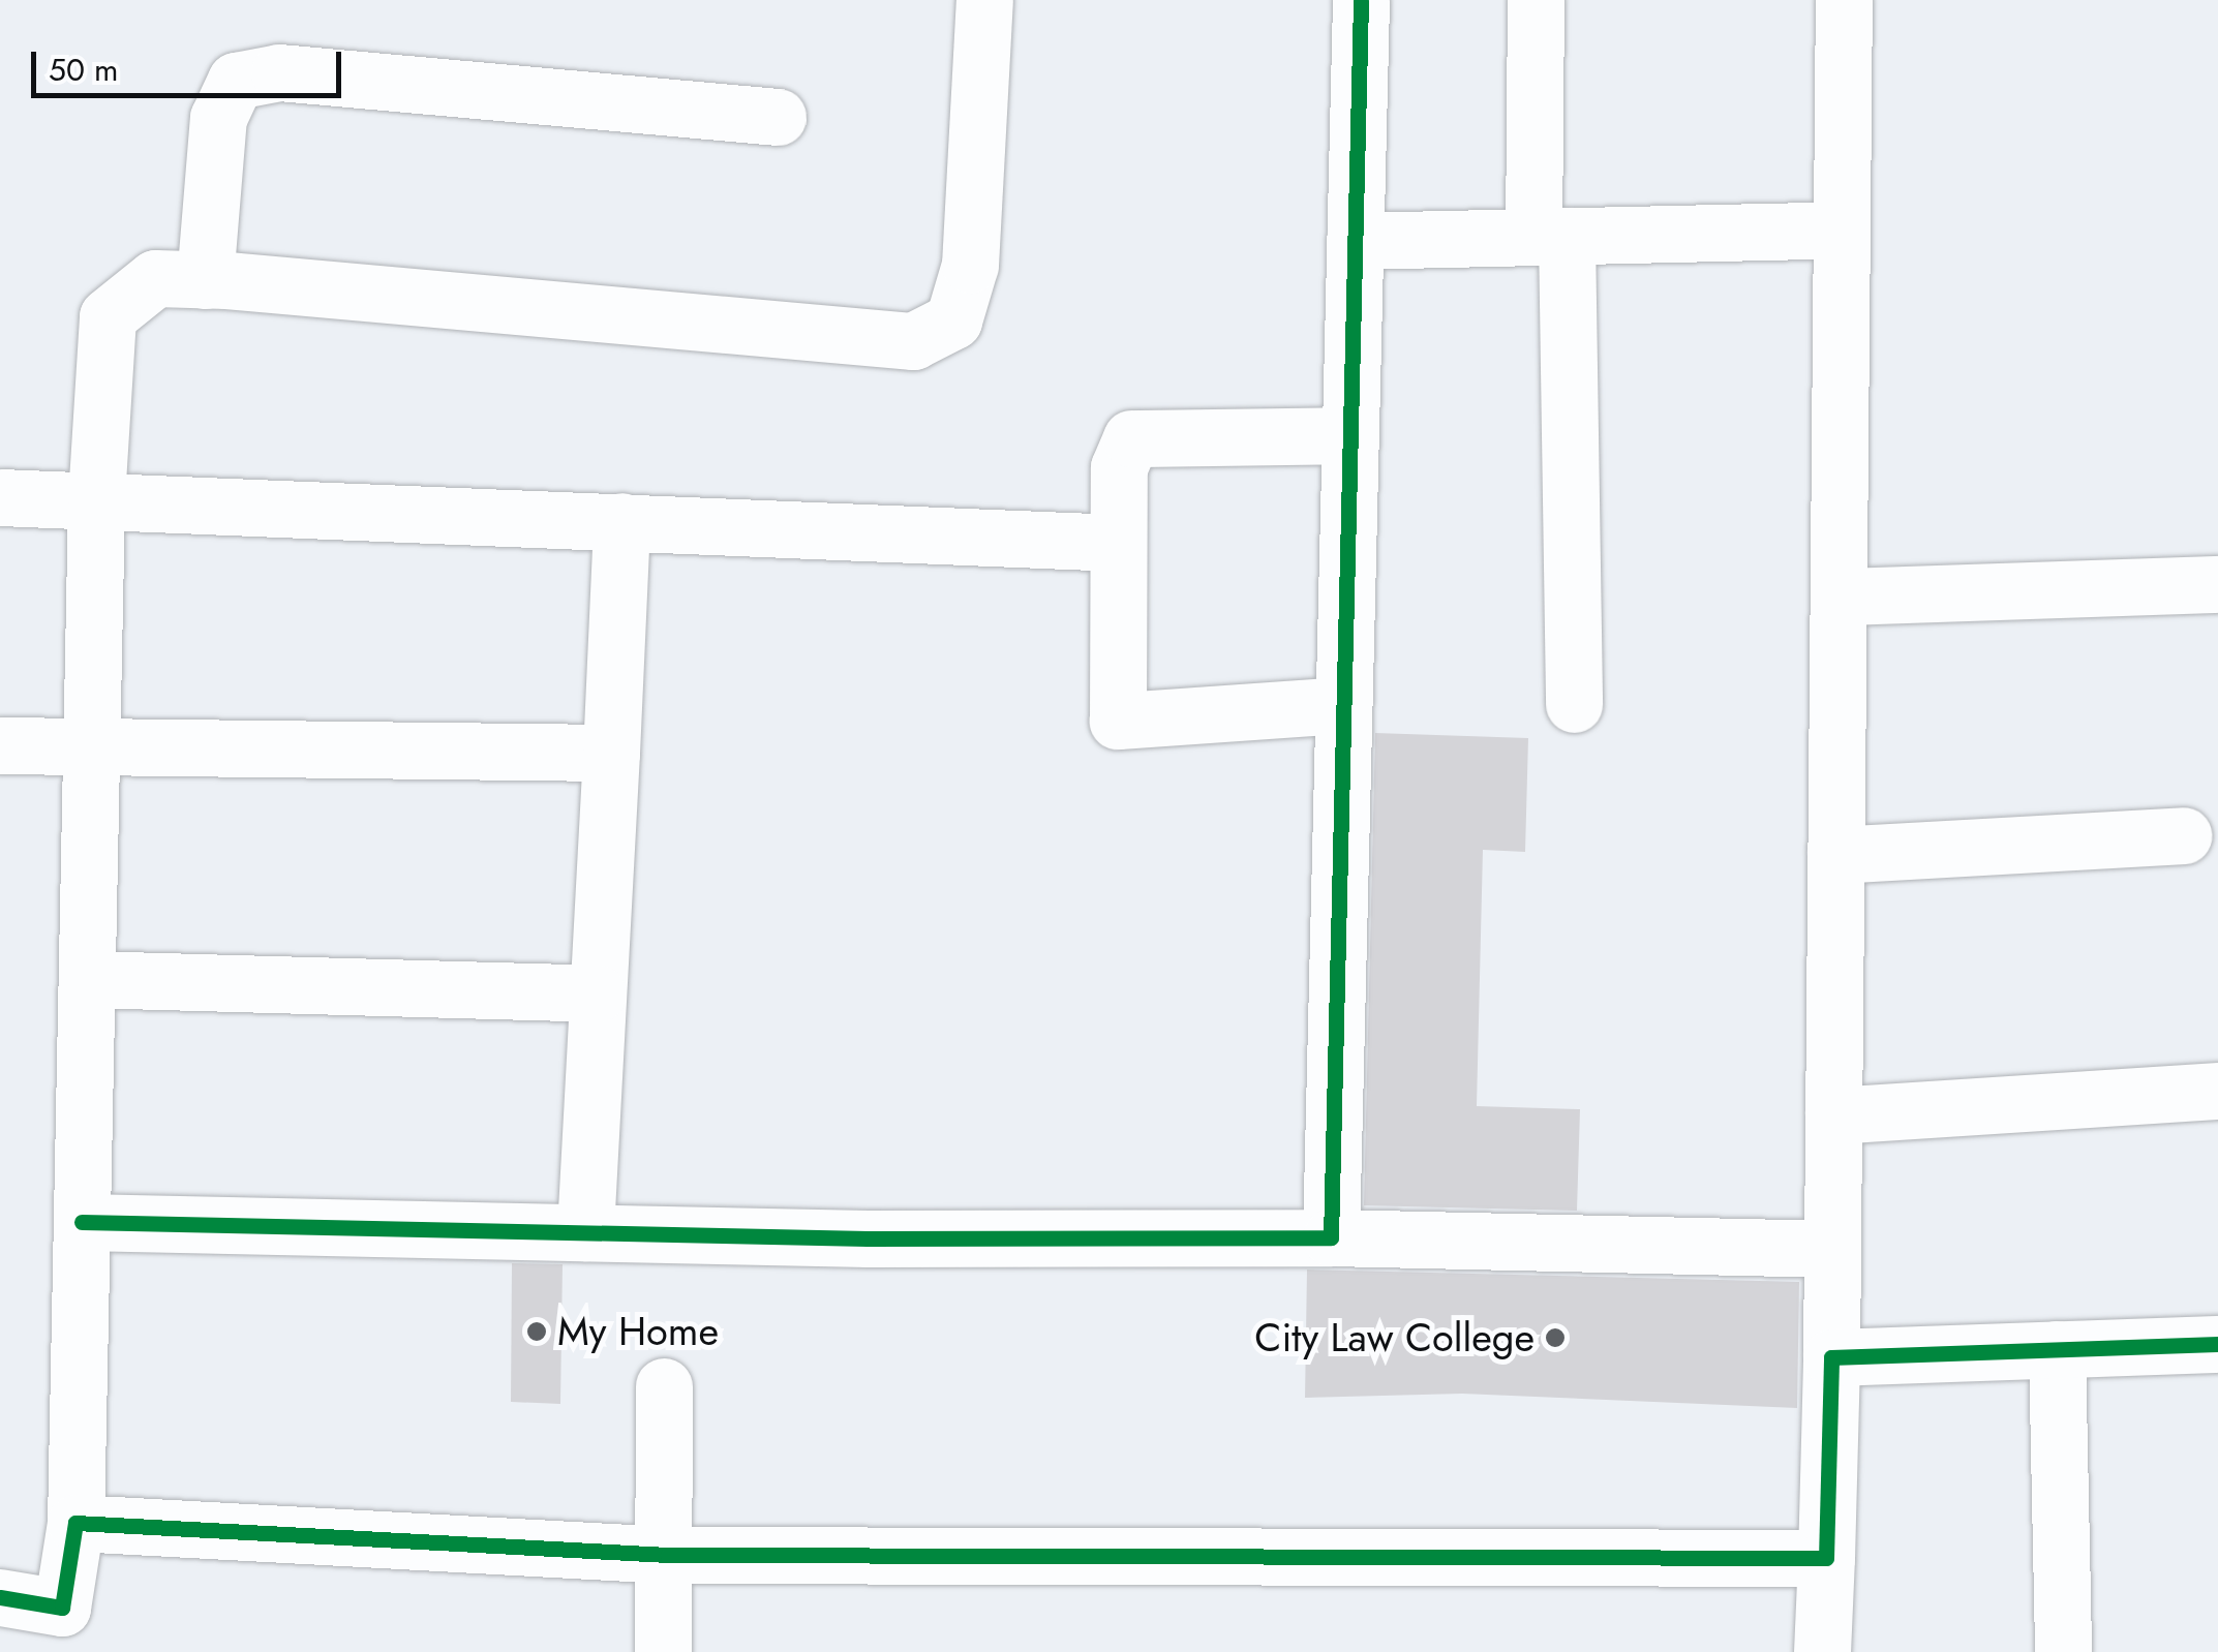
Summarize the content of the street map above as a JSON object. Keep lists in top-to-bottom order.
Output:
{
  "places": ["My Home", "City Law College"],
  "scale_bar": "50 m"
}
